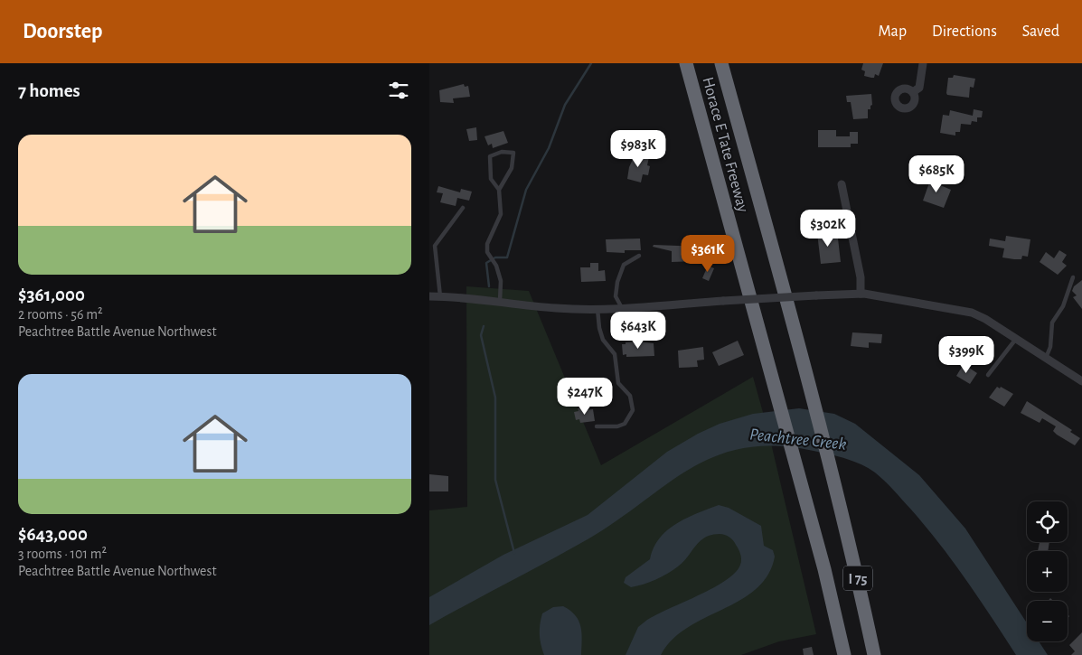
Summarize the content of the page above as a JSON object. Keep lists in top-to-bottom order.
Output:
{
  "streets": {
    "highway": ["Horace E Tate Freeway", "I 75"]
  },
  "water": ["Peachtree Creek"],
  "page": {
    "header": "Doorstep",
    "nav": ["Map", "Directions", "Saved"],
    "heading": "7 homes",
    "list": [
      {
        "name": "$361,000",
        "note": "2 rooms · 56 m² · Peachtree Battle Avenue Northwest"
      },
      {
        "name": "$643,000",
        "note": "3 rooms · 101 m² · Peachtree Battle Avenue Northwest"
      }
    ],
    "price": [
      "$983K",
      "$685K",
      "$302K",
      "$361K",
      "$643K",
      "$399K",
      "$247K"
    ],
    "map_buttons": ["+", "−"]
  }
}
